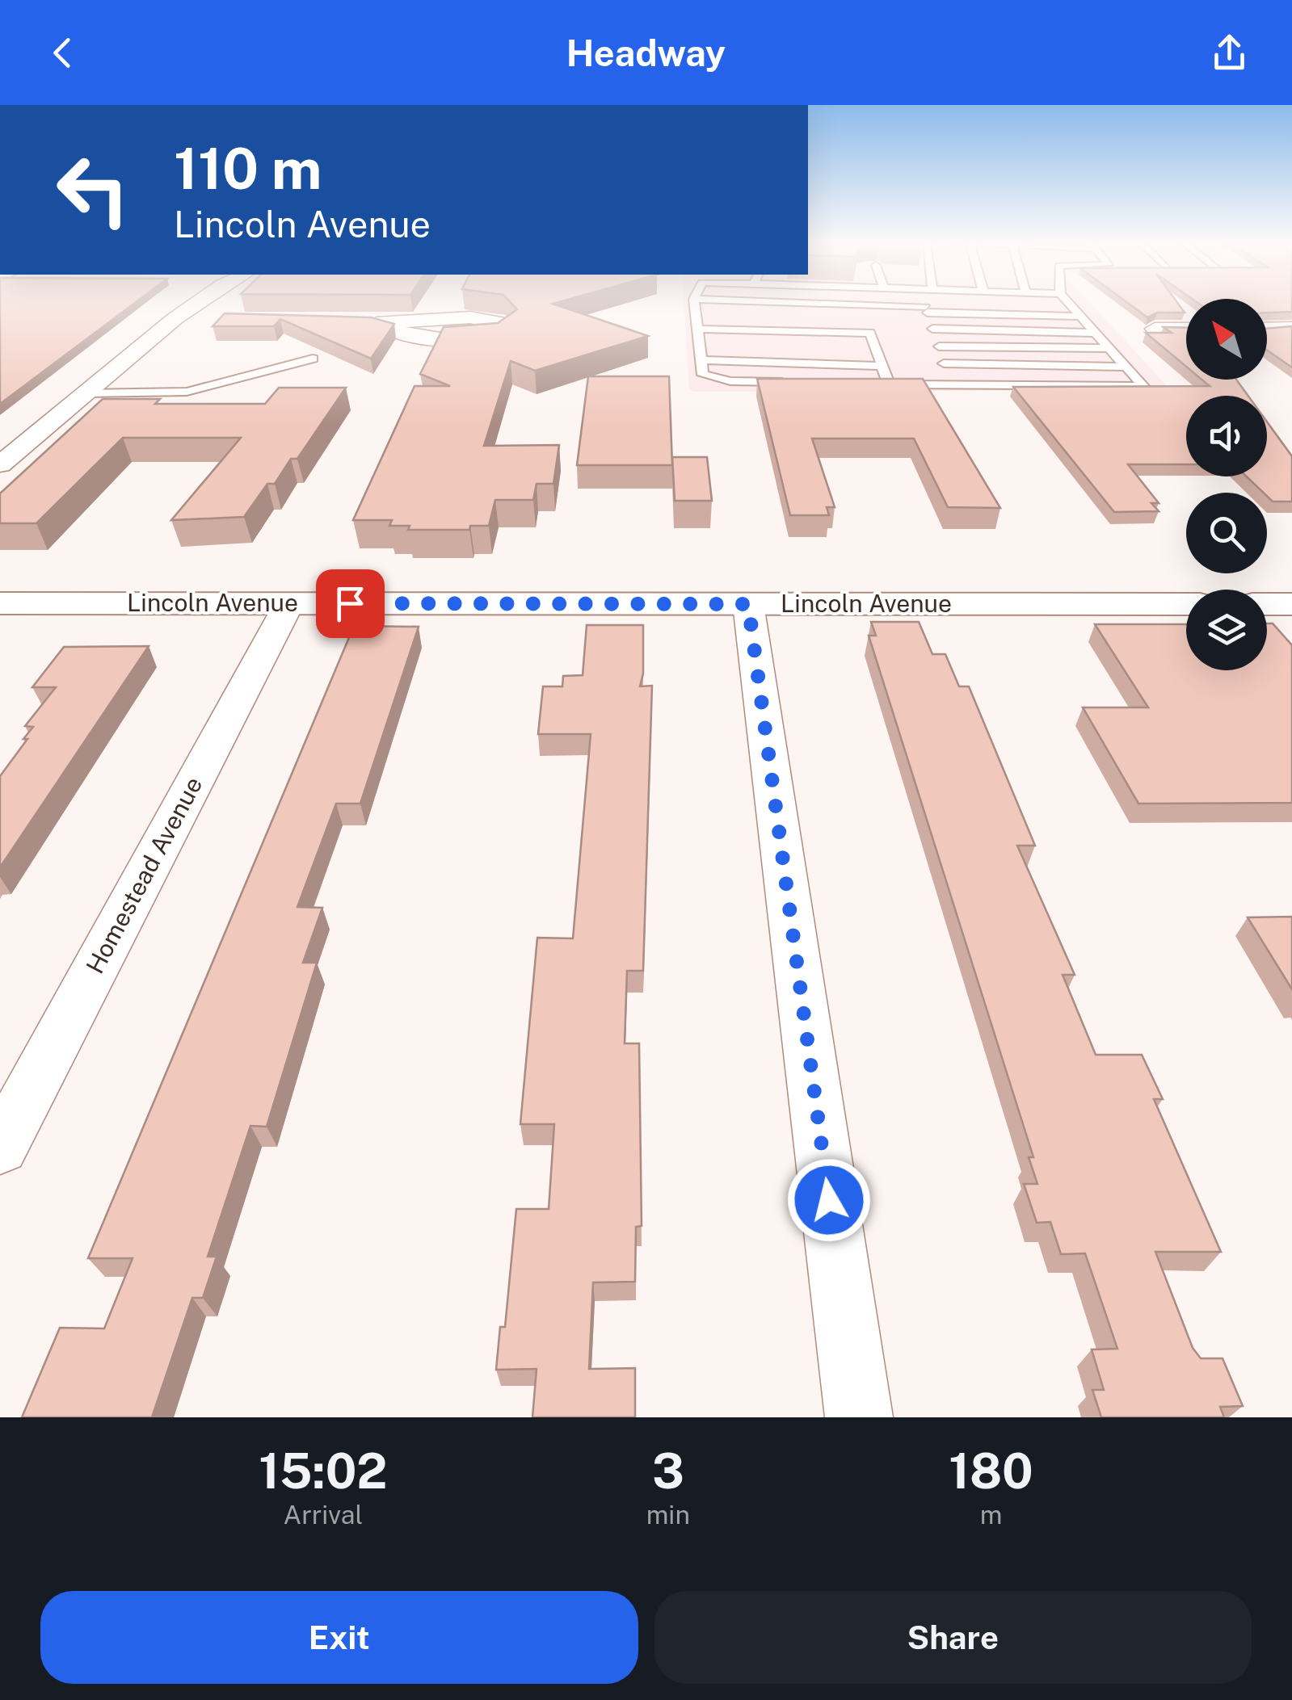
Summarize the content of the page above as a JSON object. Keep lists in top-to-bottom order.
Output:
{
  "streets": {
    "street": ["Lincoln Avenue", "Homestead Avenue"]
  },
  "crossings": [
    ["Lincoln Avenue", "Homestead Avenue"]
  ],
  "north": "top left",
  "page": {
    "header": "Headway",
    "turn": ["110 m", "Lincoln Avenue"],
    "eta": [
      "15:02",
      "Arrival",
      "3",
      "min",
      "180",
      "m"
    ],
    "buttons": ["Exit", "Share"]
  }
}
